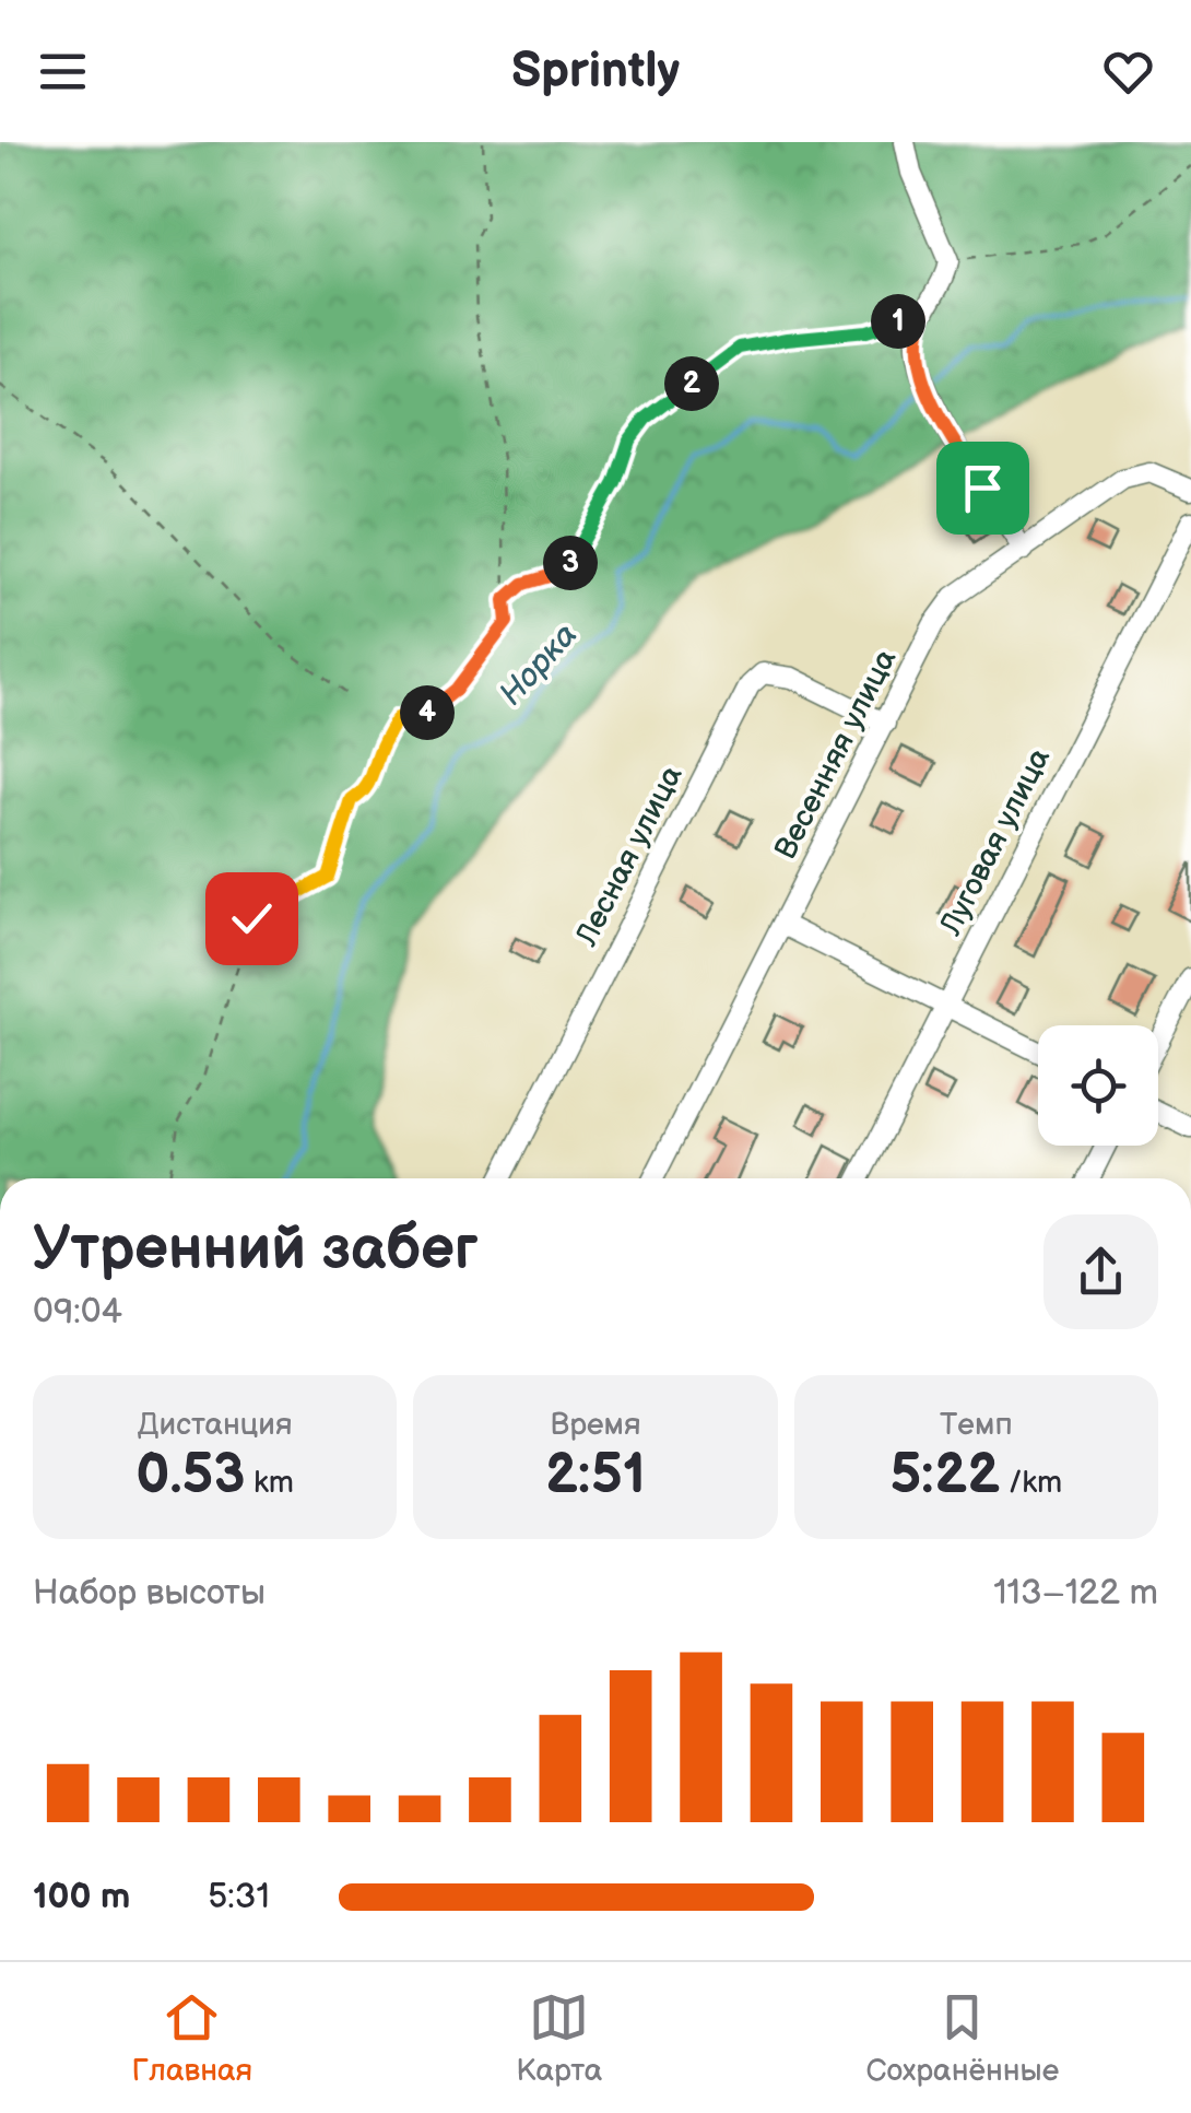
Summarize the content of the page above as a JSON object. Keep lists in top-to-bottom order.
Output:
{
  "streets": {
    "street": ["Весенняя улица", "Луговая улица", "Лесная улица"]
  },
  "crossings": [
    ["Весенняя улица", "Лесная улица"]
  ],
  "water": ["Норка"],
  "page": {
    "header": "Sprintly",
    "pins": [
      "1",
      "2",
      "3",
      "4"
    ],
    "heading": ["Утренний забег", "09:04"],
    "stats": [
      ["Дистанция", "0.53 km"],
      ["Время", "2:51"],
      ["Темп", "5:22 /km"]
    ],
    "chart": ["Набор высоты", "113–122 m"],
    "list": [
      {
        "name": "100 m",
        "note": "5:31"
      }
    ],
    "tabs": ["Главная", "Карта", "Сохранённые"]
  }
}
